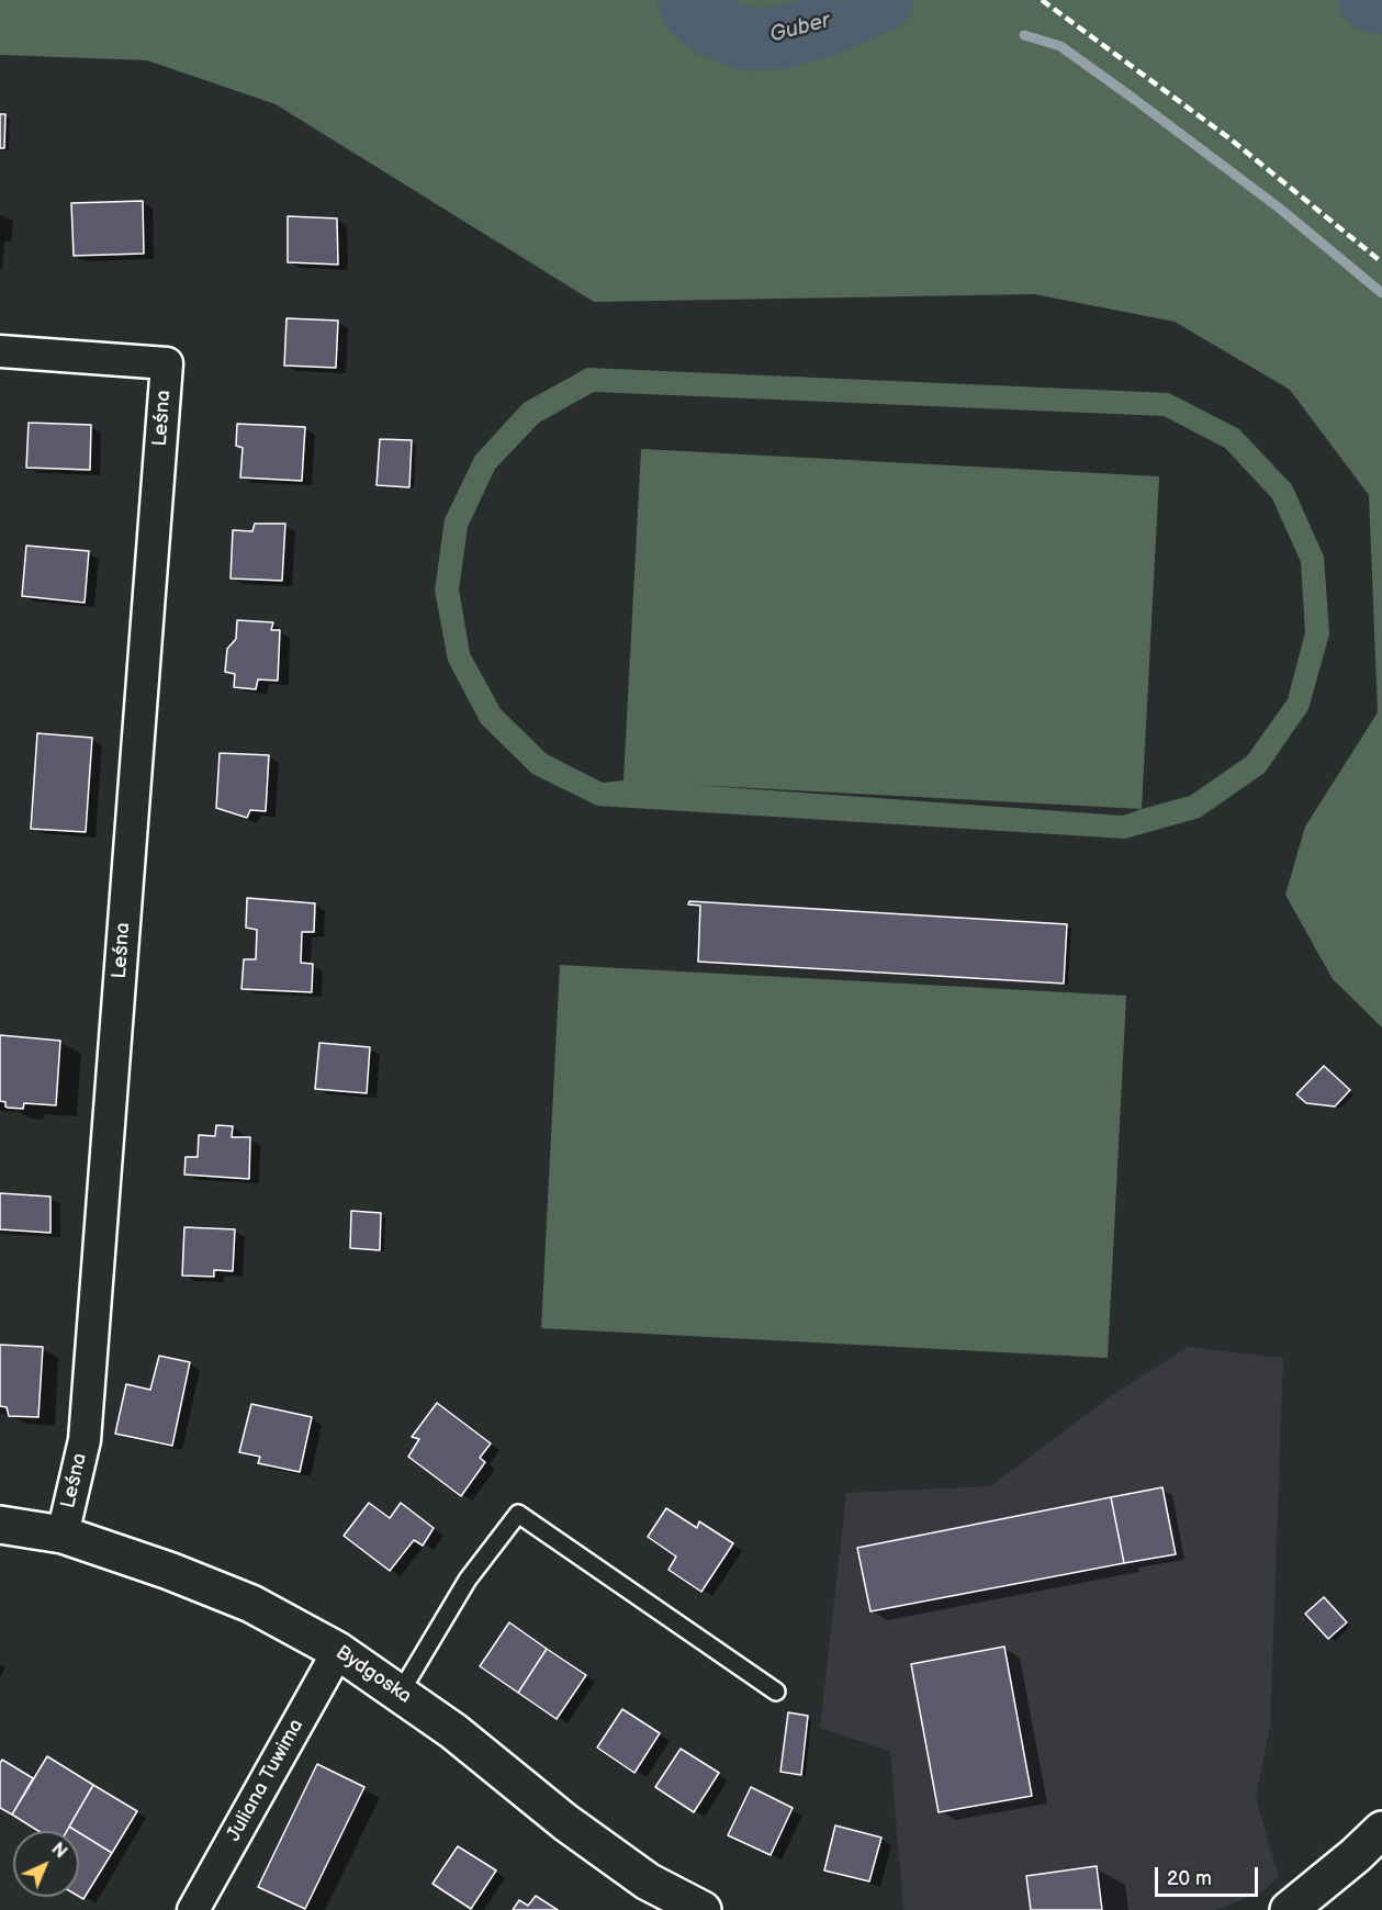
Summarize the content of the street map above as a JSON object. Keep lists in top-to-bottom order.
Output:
{
  "streets": {
    "main road": ["Bydgoska"],
    "street": ["Leśna", "Juliana Tuwima"]
  },
  "crossings": [
    ["Leśna", "Bydgoska"],
    ["Bydgoska", "Juliana Tuwima"]
  ],
  "water": ["Guber"],
  "scale_bar": "20 m",
  "north": "top right"
}
